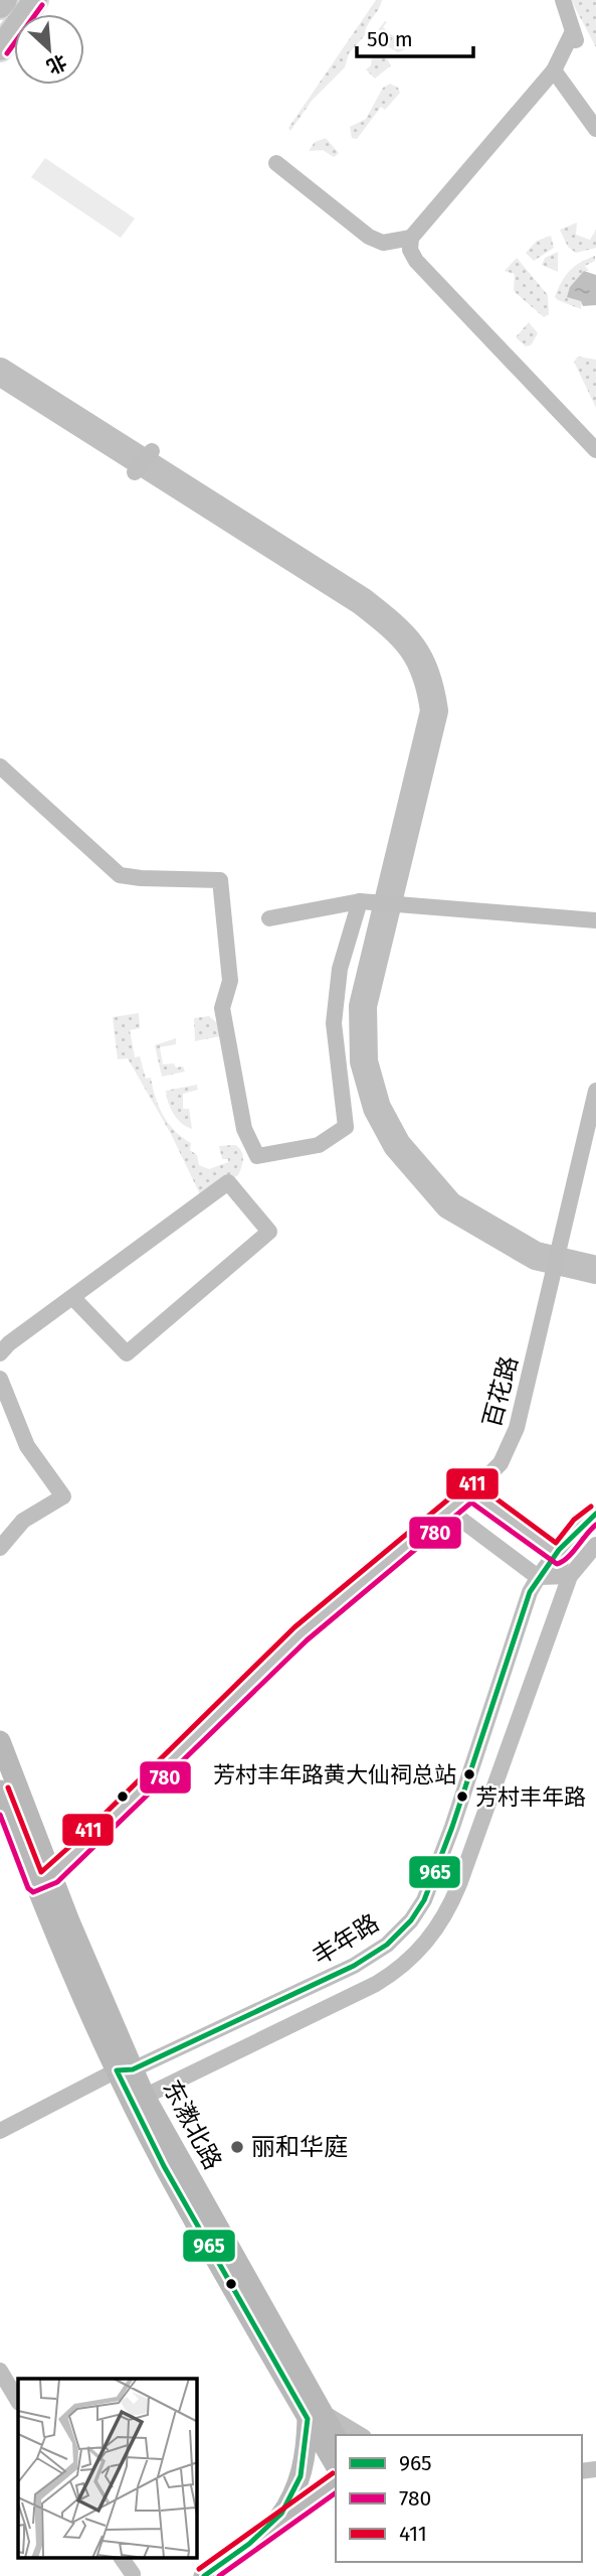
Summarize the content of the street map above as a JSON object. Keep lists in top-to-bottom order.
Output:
{
  "streets": {
    "main road": ["东漖北路"],
    "street": ["百花路", "丰年路"]
  },
  "crossings": [
    ["百花路", "东漖北路"],
    ["丰年路", "东漖北路"]
  ],
  "places": ["芳村丰年路黄大仙祠总站", "芳村丰年路", "丽和华庭"],
  "lines": ["transit line 780", "transit line 411", "transit line 965"],
  "legend": ["965", "780", "411"],
  "scale_bar": "50 m",
  "north": "bottom right"
}
